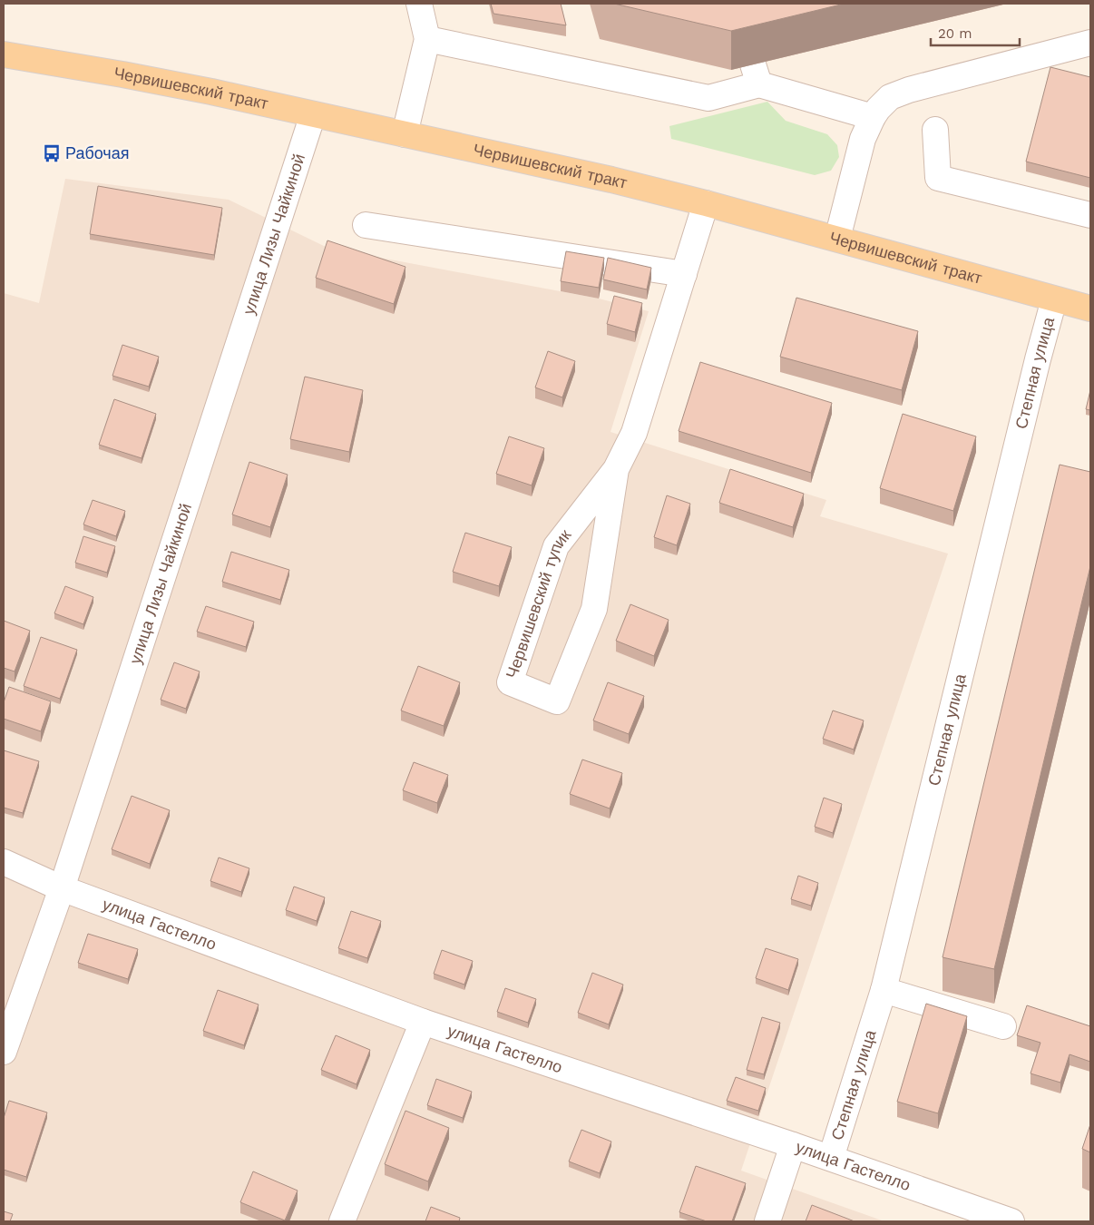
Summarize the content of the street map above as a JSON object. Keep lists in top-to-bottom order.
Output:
{
  "streets": {
    "main road": ["Червишевский тракт"],
    "street": [
      "улица Лизы Чайкиной",
      "Степная улица",
      "Червишевский тупик",
      "улица Гастелло"
    ]
  },
  "crossings": [
    ["Червишевский тракт", "улица Лизы Чайкиной"],
    ["Червишевский тракт", "Степная улица"],
    ["Червишевский тракт", "Червишевский тупик"],
    ["улица Лизы Чайкиной", "улица Гастелло"],
    ["Степная улица", "улица Гастелло"]
  ],
  "places": {
    "bus stop": ["Рабочая"]
  },
  "scale_bar": "20 m"
}
